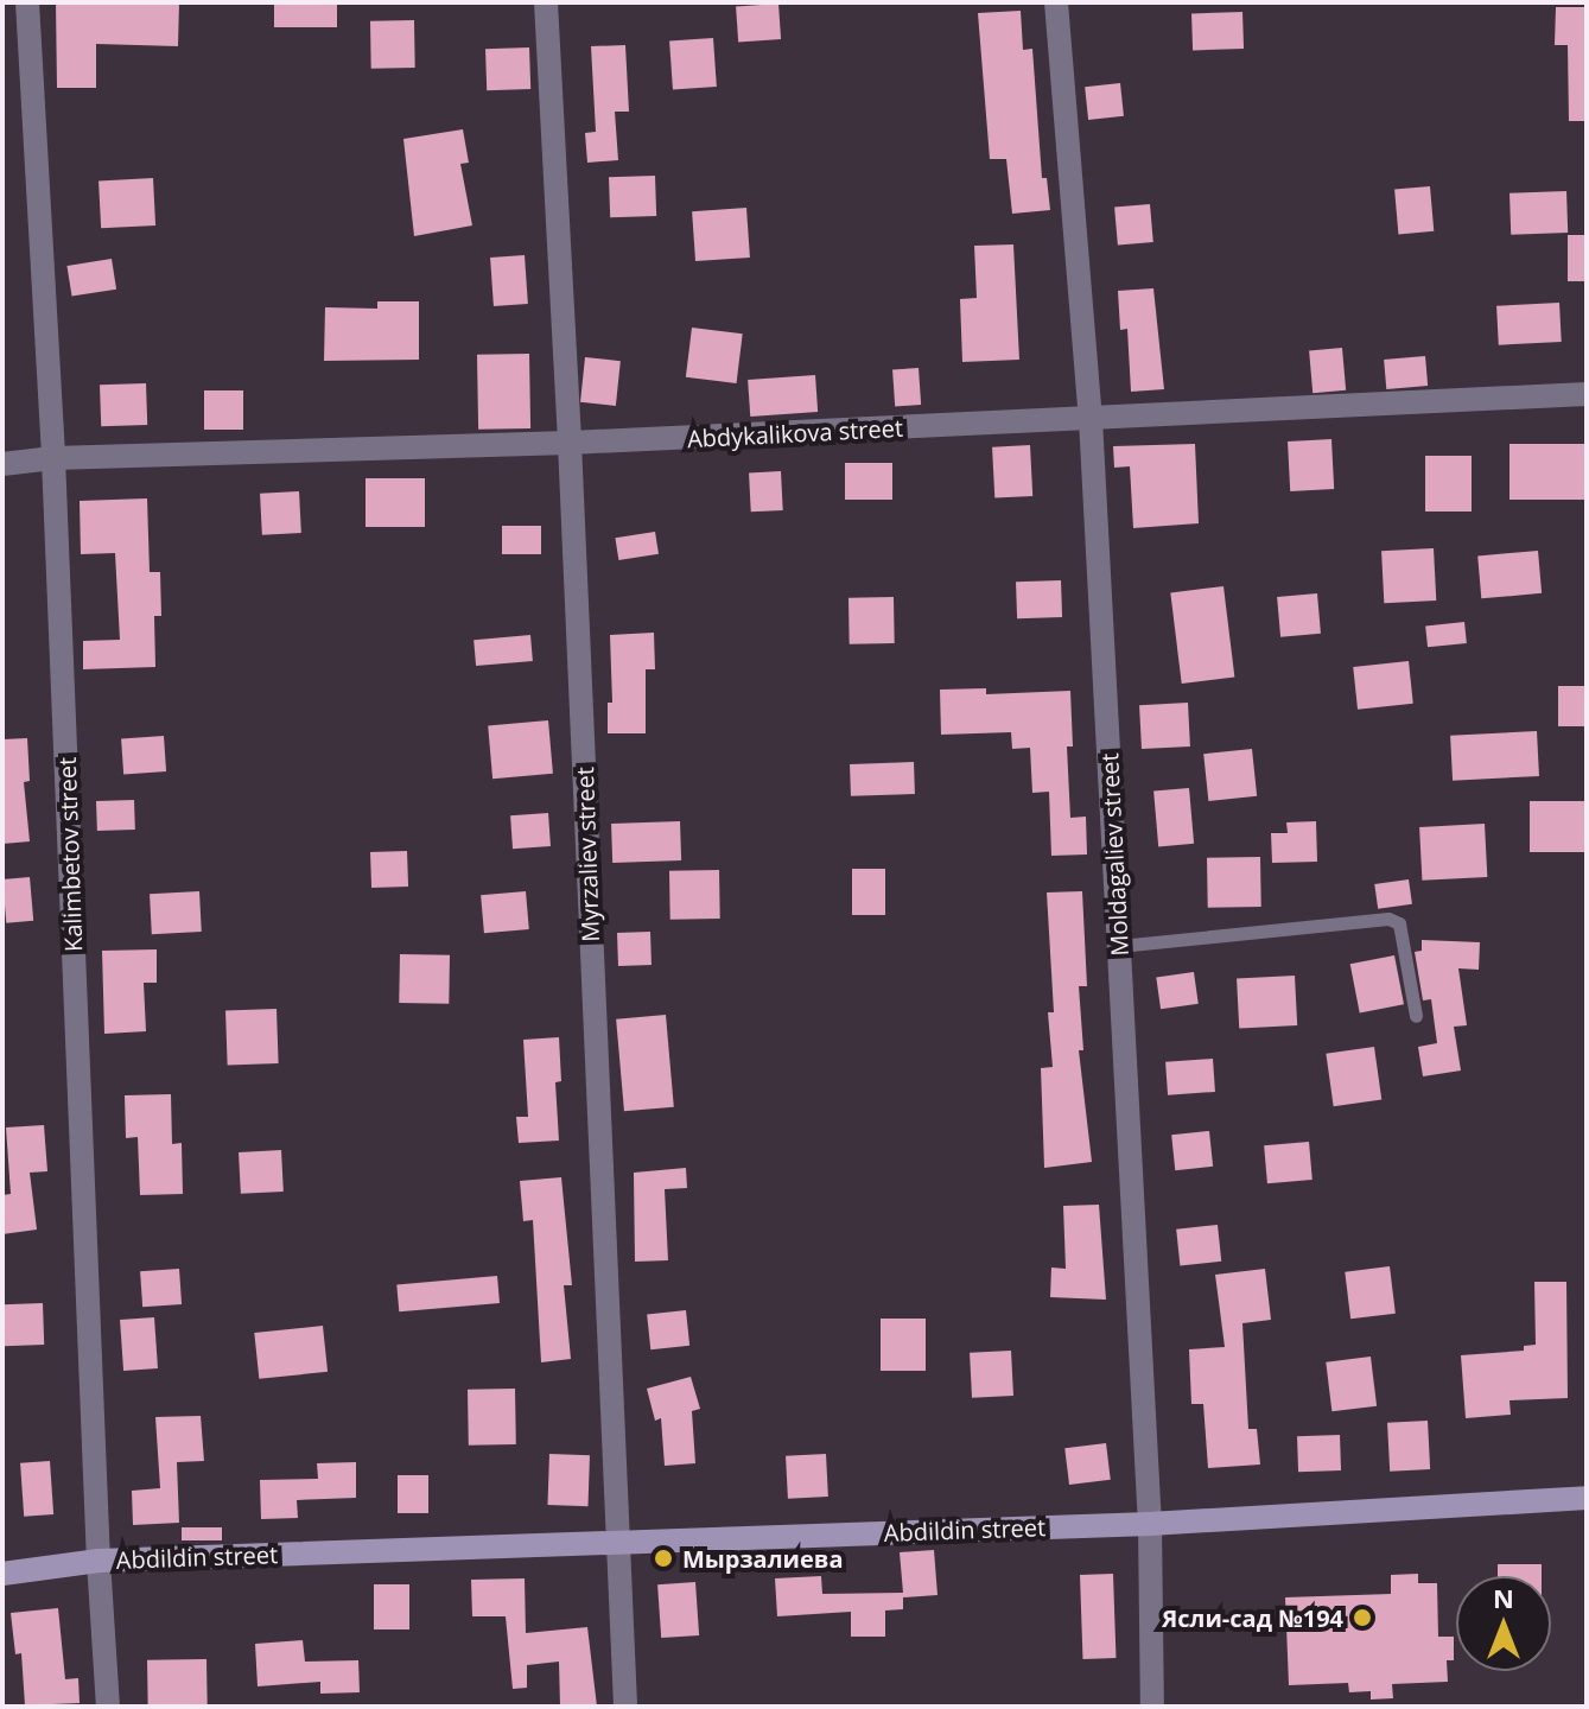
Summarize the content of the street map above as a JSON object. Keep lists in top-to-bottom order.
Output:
{
  "streets": {
    "main road": ["Abdildin street"],
    "street": [
      "Abdykalikova street",
      "Kalimbetov street",
      "Myrzaliev street",
      "Moldagaliev street"
    ]
  },
  "crossings": [
    ["Abdykalikova street", "Kalimbetov street"],
    ["Abdykalikova street", "Myrzaliev street"],
    ["Abdykalikova street", "Moldagaliev street"],
    ["Kalimbetov street", "Abdildin street"],
    ["Myrzaliev street", "Abdildin street"],
    ["Moldagaliev street", "Abdildin street"]
  ],
  "places": ["Мырзалиева", "Ясли-сад №194"],
  "north": "top"
}
